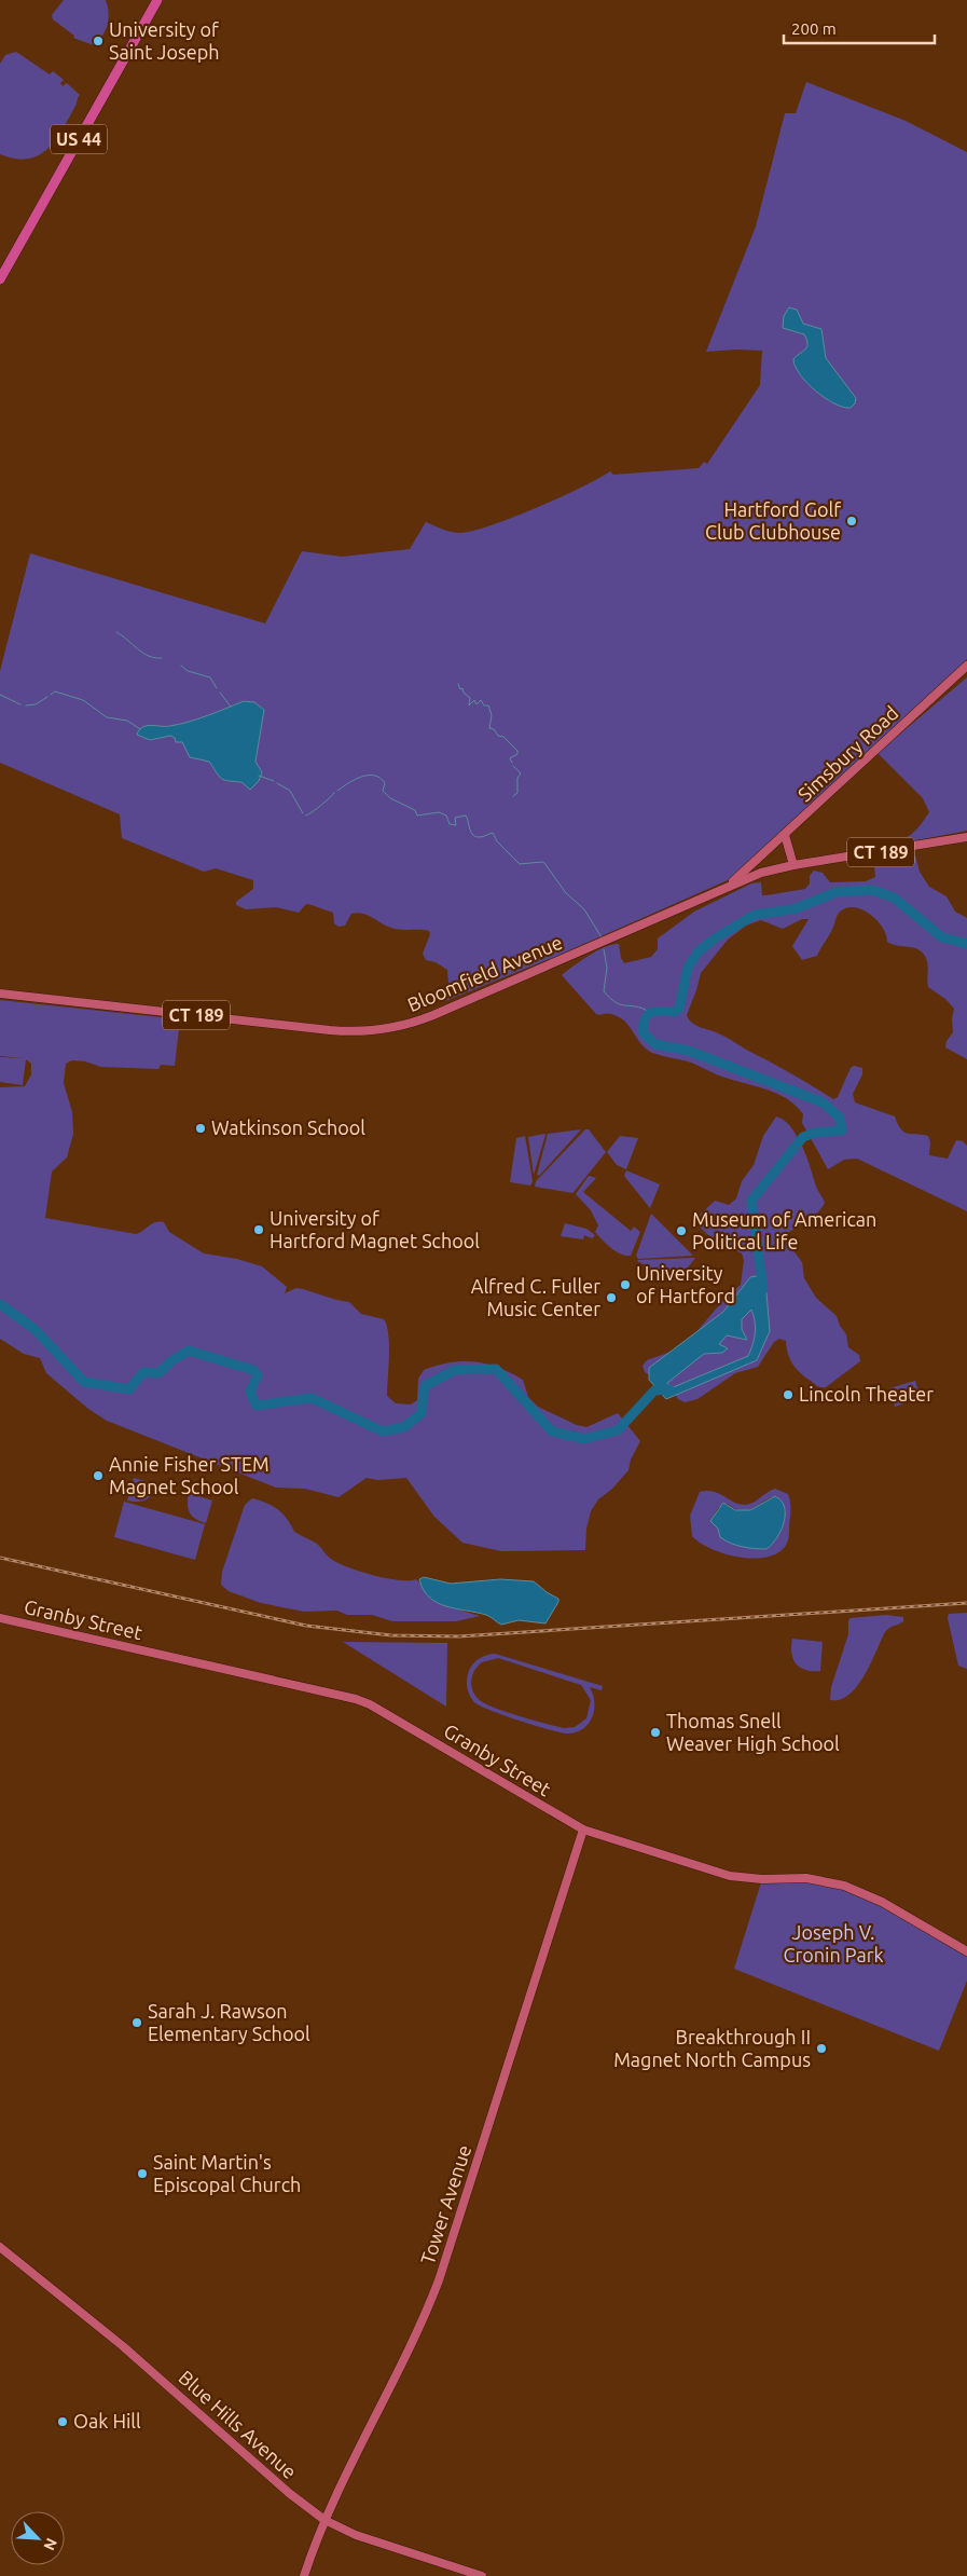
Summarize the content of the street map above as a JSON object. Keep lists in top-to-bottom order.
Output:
{
  "streets": {
    "highway": ["US 44"],
    "main road": [
      "Simsbury Road",
      "CT 189",
      "Bloomfield Avenue",
      "Granby Street",
      "Tower Avenue",
      "Blue Hills Avenue"
    ]
  },
  "crossings": [
    ["Simsbury Road", "Bloomfield Avenue"],
    ["Granby Street", "Tower Avenue"],
    ["Tower Avenue", "Blue Hills Avenue"]
  ],
  "parks": ["Joseph V. Cronin Park"],
  "places": [
    "University of Saint Joseph",
    "Hartford Golf Club Clubhouse",
    "Watkinson School",
    "University of Hartford Magnet School",
    "Museum of American Political Life",
    "University of Hartford",
    "Alfred C. Fuller Music Center",
    "Lincoln Theater",
    "Annie Fisher STEM Magnet School",
    "Thomas Snell Weaver High School",
    "Sarah J. Rawson Elementary School",
    "Breakthrough II Magnet North Campus",
    "Saint Martin's Episcopal Church",
    "Oak Hill"
  ],
  "scale_bar": "200 m",
  "north": "bottom right"
}
